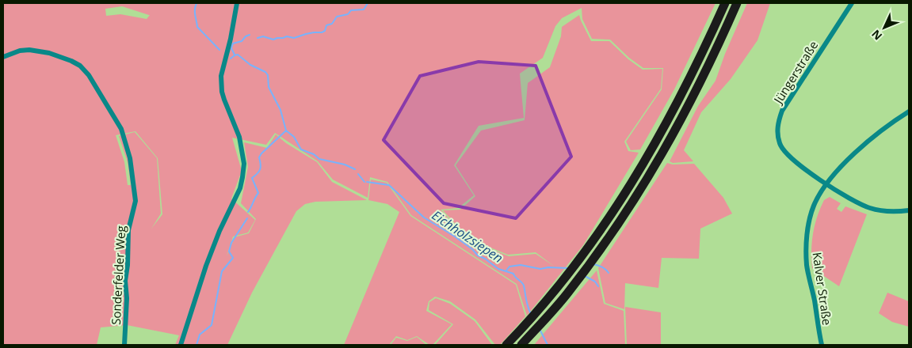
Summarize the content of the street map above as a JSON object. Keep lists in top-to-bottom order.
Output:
{
  "streets": {
    "street": ["Jüngerstraße", "Sonderfelder Weg", "Kalver Straße"]
  },
  "crossings": [
    ["Jüngerstraße", "Kalver Straße"]
  ],
  "water": ["Eichholzsiepen"],
  "north": "bottom left"
}
